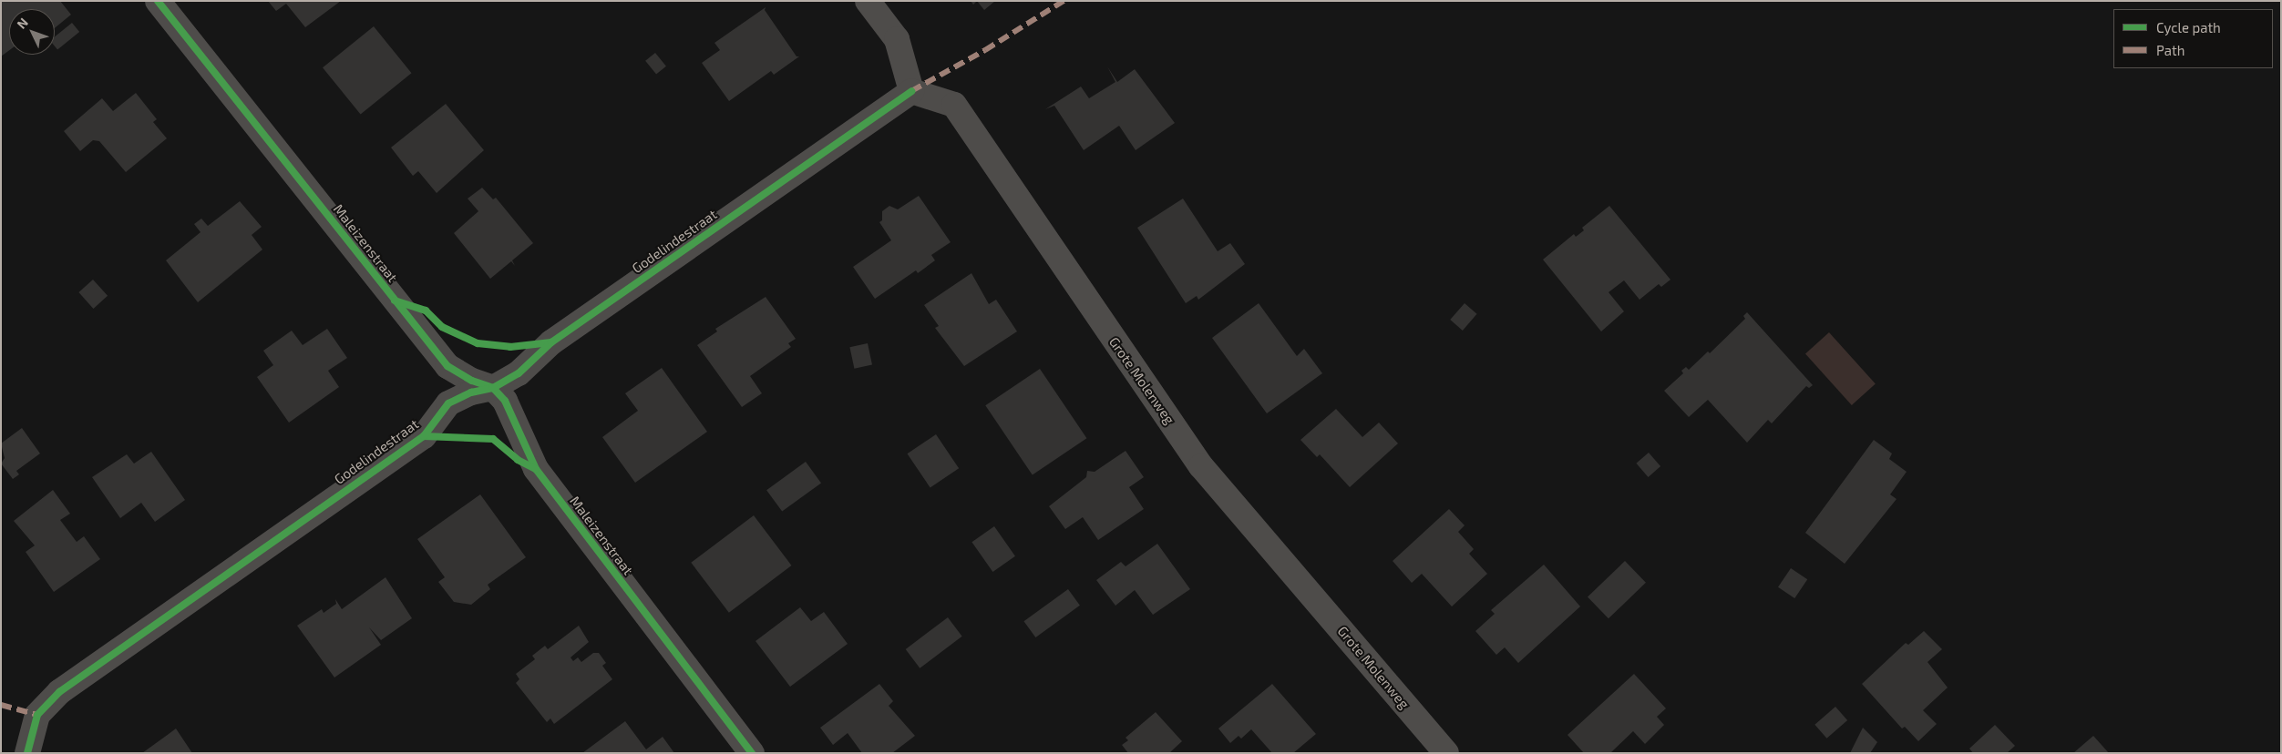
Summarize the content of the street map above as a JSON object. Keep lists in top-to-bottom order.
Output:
{
  "streets": {
    "street": ["Godelindestraat", "Maleizenstraat", "Grote Molenweg"]
  },
  "crossings": [
    ["Godelindestraat", "Maleizenstraat"],
    ["Godelindestraat", "Grote Molenweg"]
  ],
  "legend": ["Cycle path", "Path"],
  "north": "top left"
}
